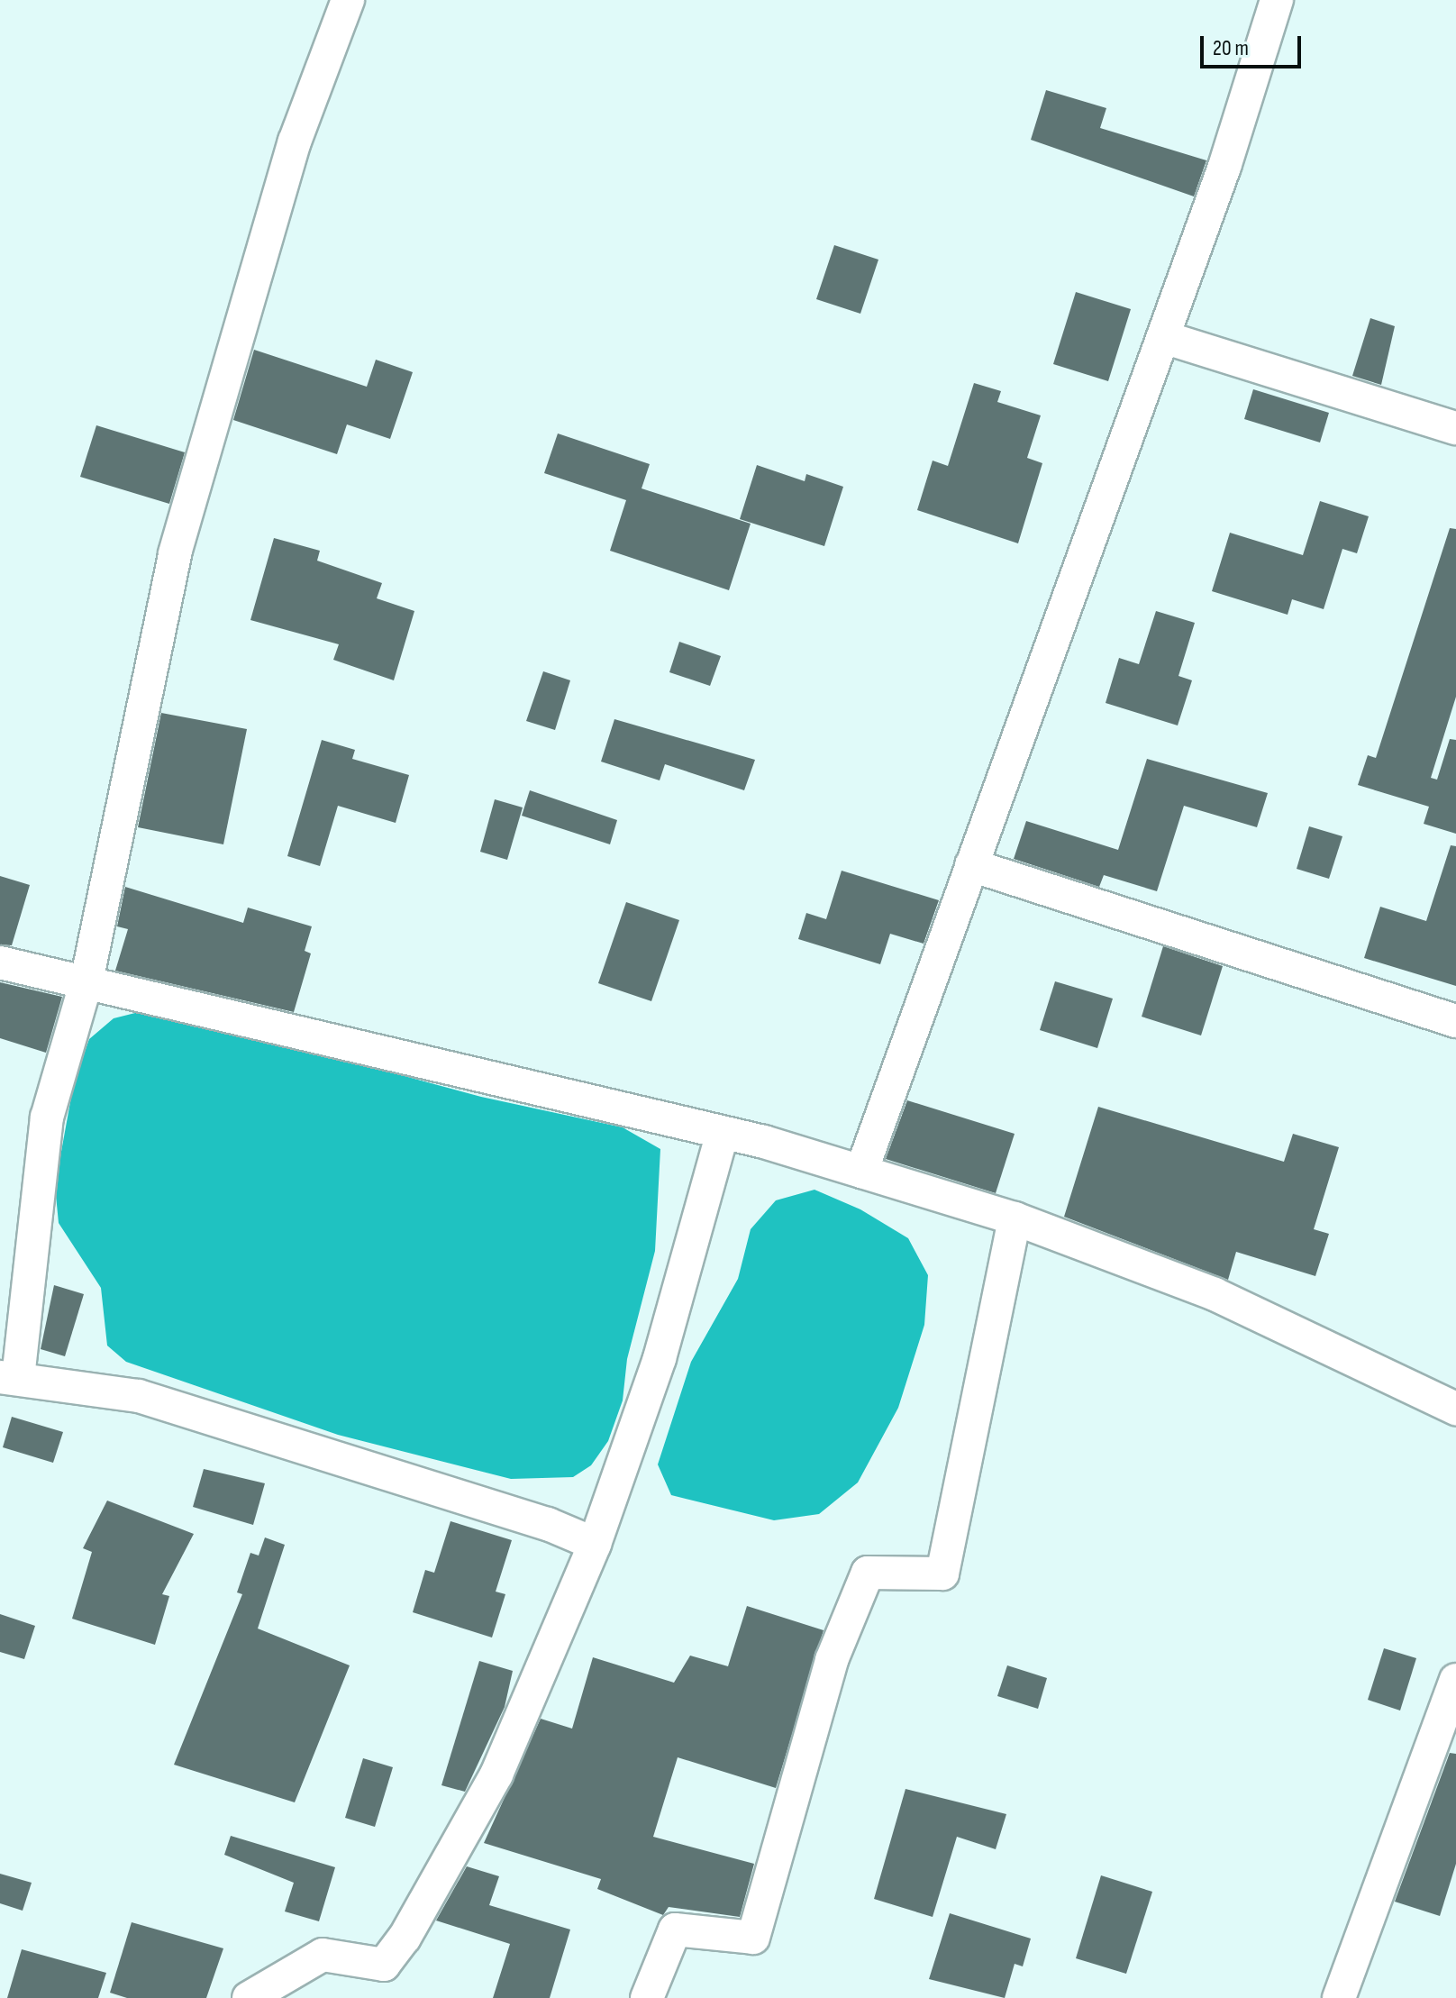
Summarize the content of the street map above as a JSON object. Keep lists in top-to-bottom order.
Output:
{
  "scale_bar": "20 m"
}
